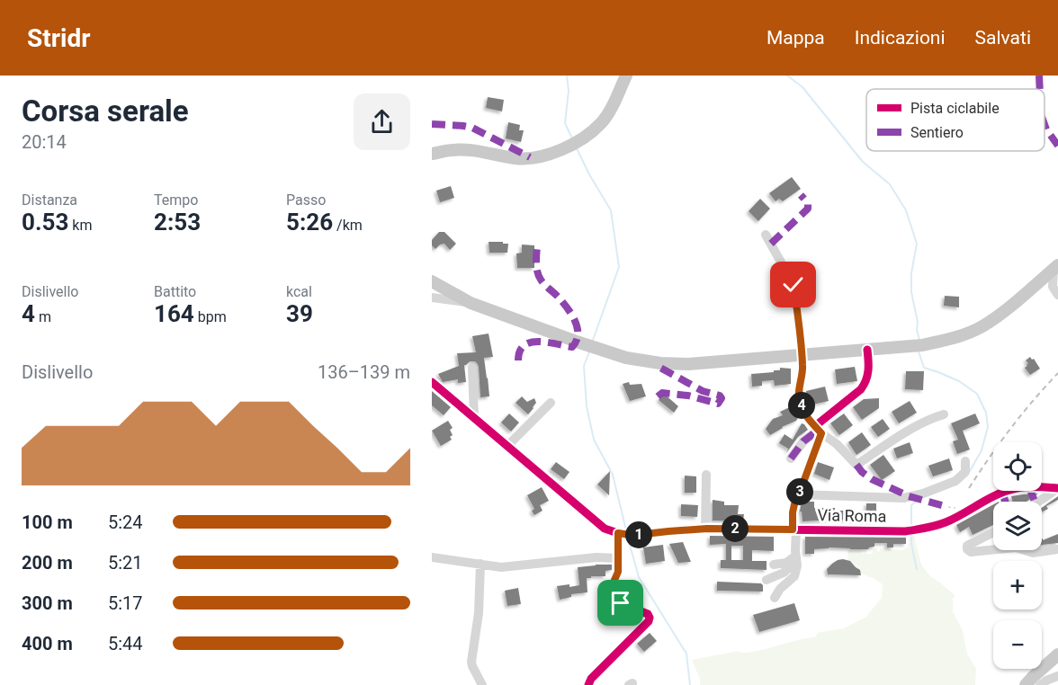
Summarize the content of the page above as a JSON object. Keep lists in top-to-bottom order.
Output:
{
  "streets": {
    "street": ["Via Roma"]
  },
  "legend": ["Pista ciclabile", "Sentiero"],
  "page": {
    "header": "Stridr",
    "nav": ["Mappa", "Indicazioni", "Salvati"],
    "heading": ["Corsa serale", "20:14"],
    "stats": [
      ["Distanza", "0.53 km"],
      ["Tempo", "2:53"],
      ["Passo", "5:26 /km"],
      ["Dislivello", "4 m"],
      ["Battito", "164 bpm"],
      ["kcal", "39"]
    ],
    "chart": ["Dislivello", "136–139 m"],
    "pins": [
      "4",
      "3",
      "2",
      "1"
    ],
    "map_buttons": ["+", "−"],
    "list": [
      {
        "name": "100 m",
        "note": "5:24"
      },
      {
        "name": "200 m",
        "note": "5:21"
      },
      {
        "name": "300 m",
        "note": "5:17"
      },
      {
        "name": "400 m",
        "note": "5:44"
      }
    ]
  }
}
